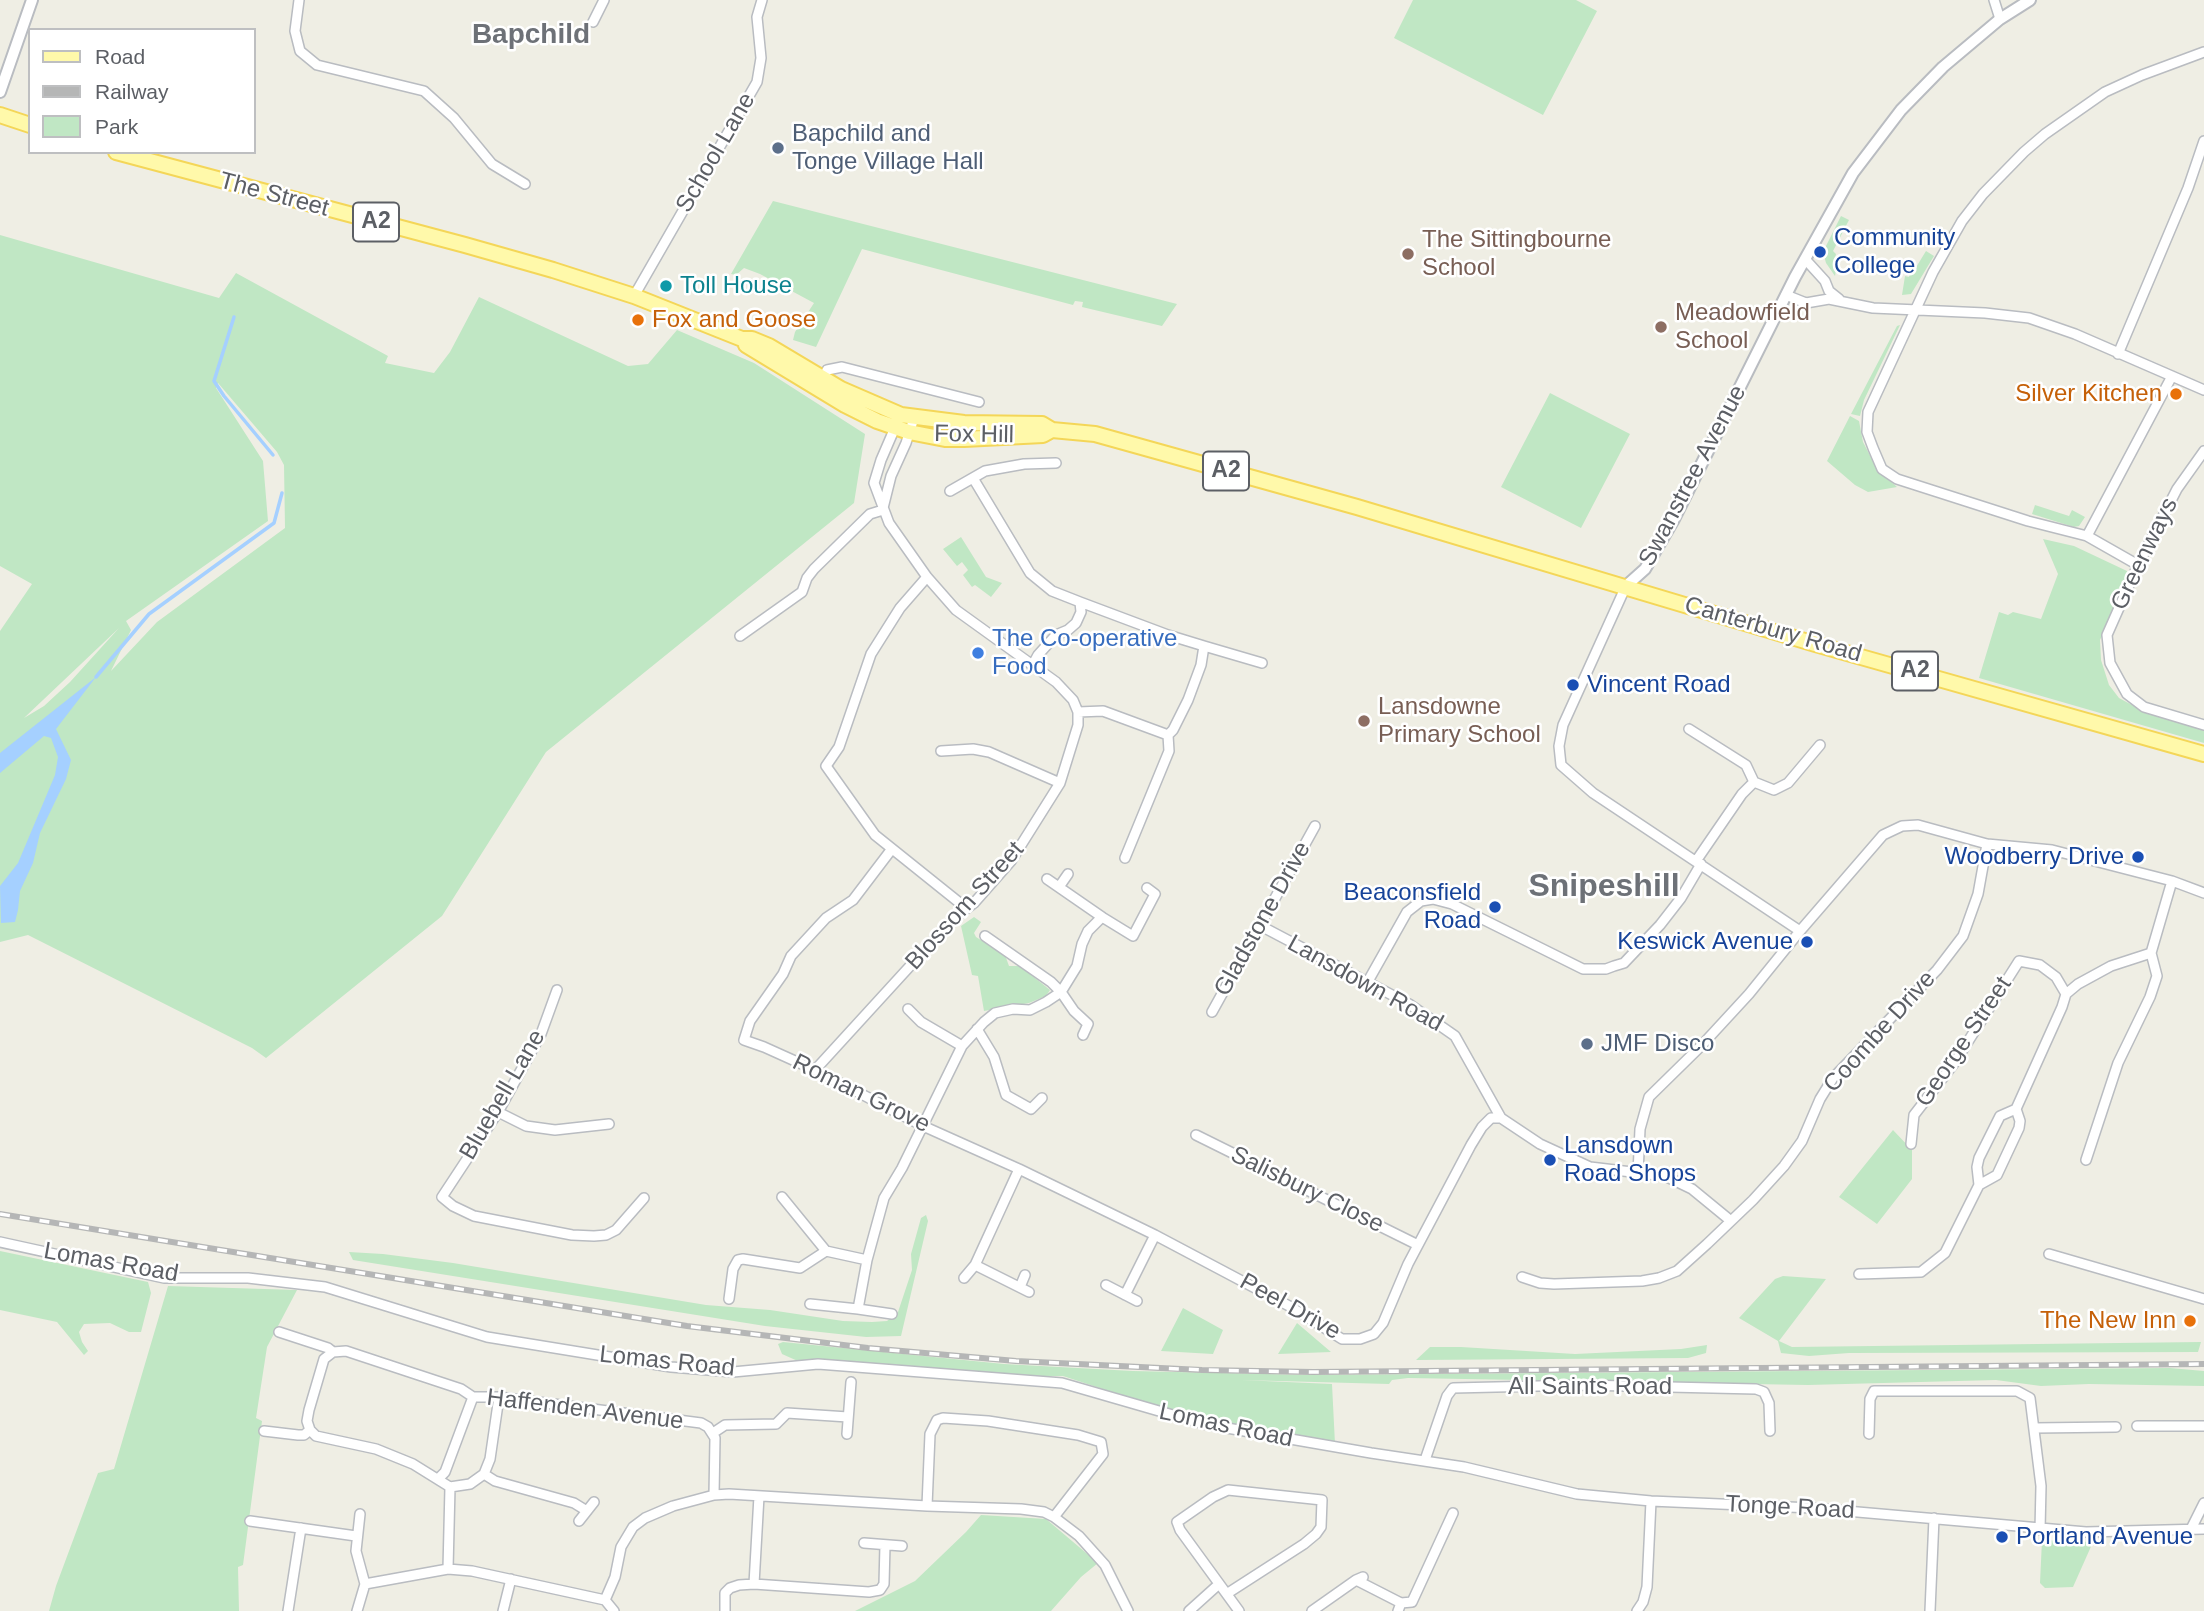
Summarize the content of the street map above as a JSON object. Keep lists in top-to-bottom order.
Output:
{
  "streets": {
    "main road": [
      "The Street",
      "A2",
      "Fox Hill",
      "Canterbury Road"
    ],
    "street": [
      "School Lane",
      "Swanstree Avenue",
      "Greenways",
      "Blossom Street",
      "Gladstone Drive",
      "Lansdown Road",
      "Coombe Drive",
      "George Street",
      "Roman Grove",
      "Bluebell Lane",
      "Salisbury Close",
      "Lomas Road",
      "Peel Drive",
      "All Saints Road",
      "Haffenden Avenue",
      "Tonge Road"
    ]
  },
  "crossings": [
    ["School Lane", "The Street"],
    ["School Lane", "Fox Hill"],
    ["The Street", "Fox Hill"],
    ["Fox Hill", "Swanstree Avenue"],
    ["Fox Hill", "Canterbury Road"],
    ["Swanstree Avenue", "Canterbury Road"],
    ["Blossom Street", "Roman Grove"],
    ["Gladstone Drive", "Lansdown Road"],
    ["Lansdown Road", "Coombe Drive"],
    ["Lansdown Road", "Peel Drive"],
    ["Roman Grove", "Peel Drive"],
    ["Salisbury Close", "Peel Drive"],
    ["Lomas Road", "Tonge Road"],
    ["All Saints Road", "Tonge Road"]
  ],
  "districts": ["Bapchild", "Snipeshill"],
  "places": [
    "Bapchild and Tonge Village Hall",
    "Community College",
    "The Sittingbourne School",
    "Toll House",
    "Fox and Goose",
    "Meadowfield School",
    "Silver Kitchen",
    "The Co-operative Food",
    "Vincent Road",
    "Lansdowne Primary School",
    "Woodberry Drive",
    "Beaconsfield Road",
    "Keswick Avenue",
    "JMF Disco",
    "Lansdown Road Shops",
    "The New Inn",
    "Portland Avenue"
  ],
  "legend": ["Road", "Railway", "Park"]
}
